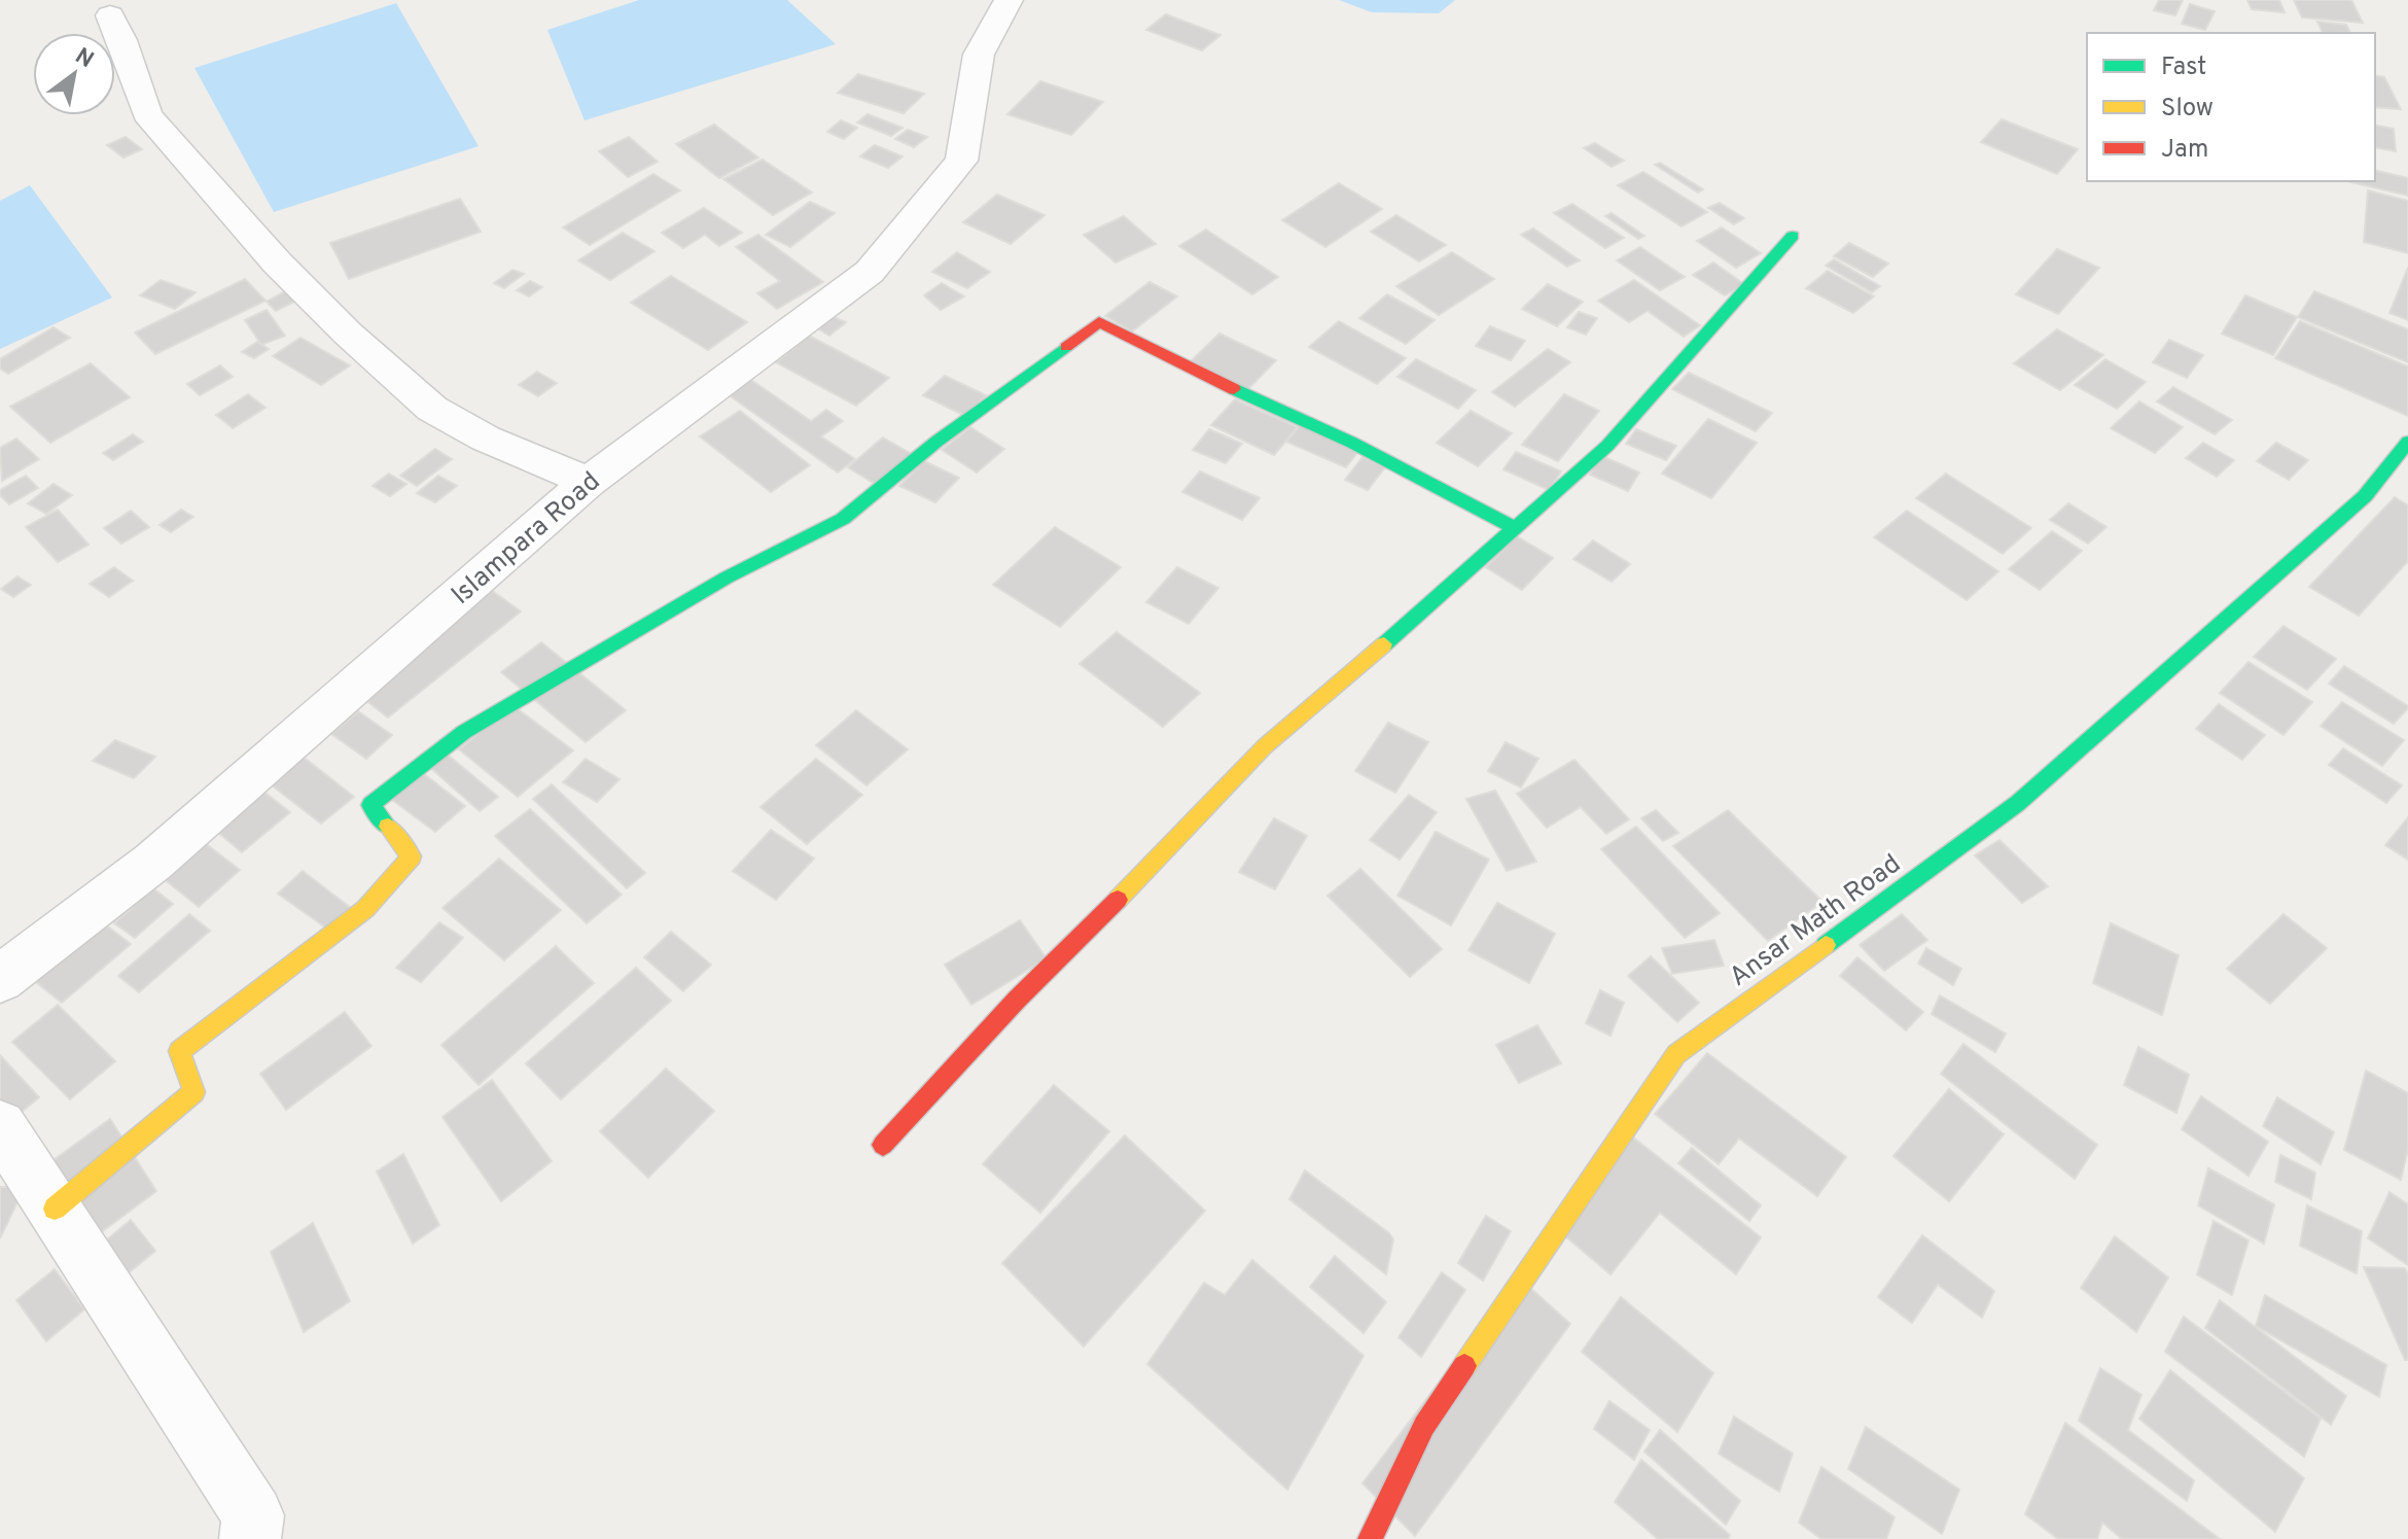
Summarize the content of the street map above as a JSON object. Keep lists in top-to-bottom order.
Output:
{
  "streets": {
    "street": ["Islampara Road", "Ansar Math Road"]
  },
  "legend": ["Fast", "Slow", "Jam"],
  "north": "top right"
}
